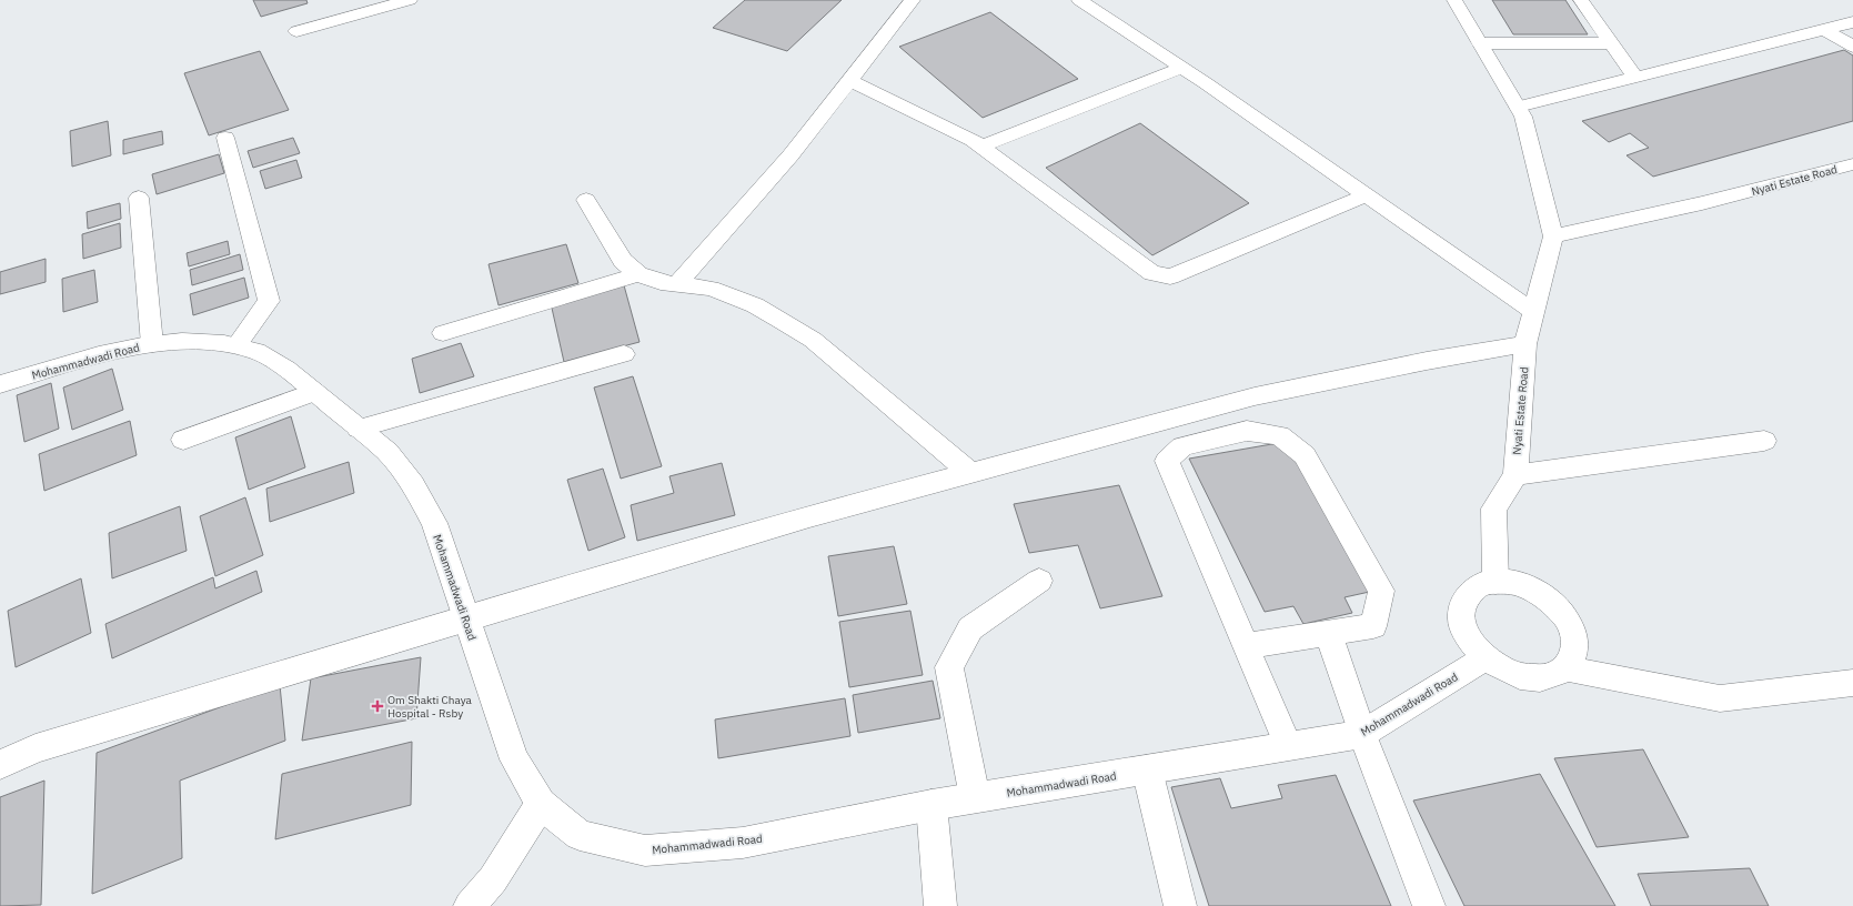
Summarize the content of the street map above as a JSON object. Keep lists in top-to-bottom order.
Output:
{
  "streets": {
    "street": ["Nyati Estate Road", "Mohammadwadi Road"]
  },
  "crossings": [
    ["Nyati Estate Road", "Mohammadwadi Road"]
  ],
  "places": {
    "health": ["Om Shakti Chaya Hospital - Rsby"]
  }
}
